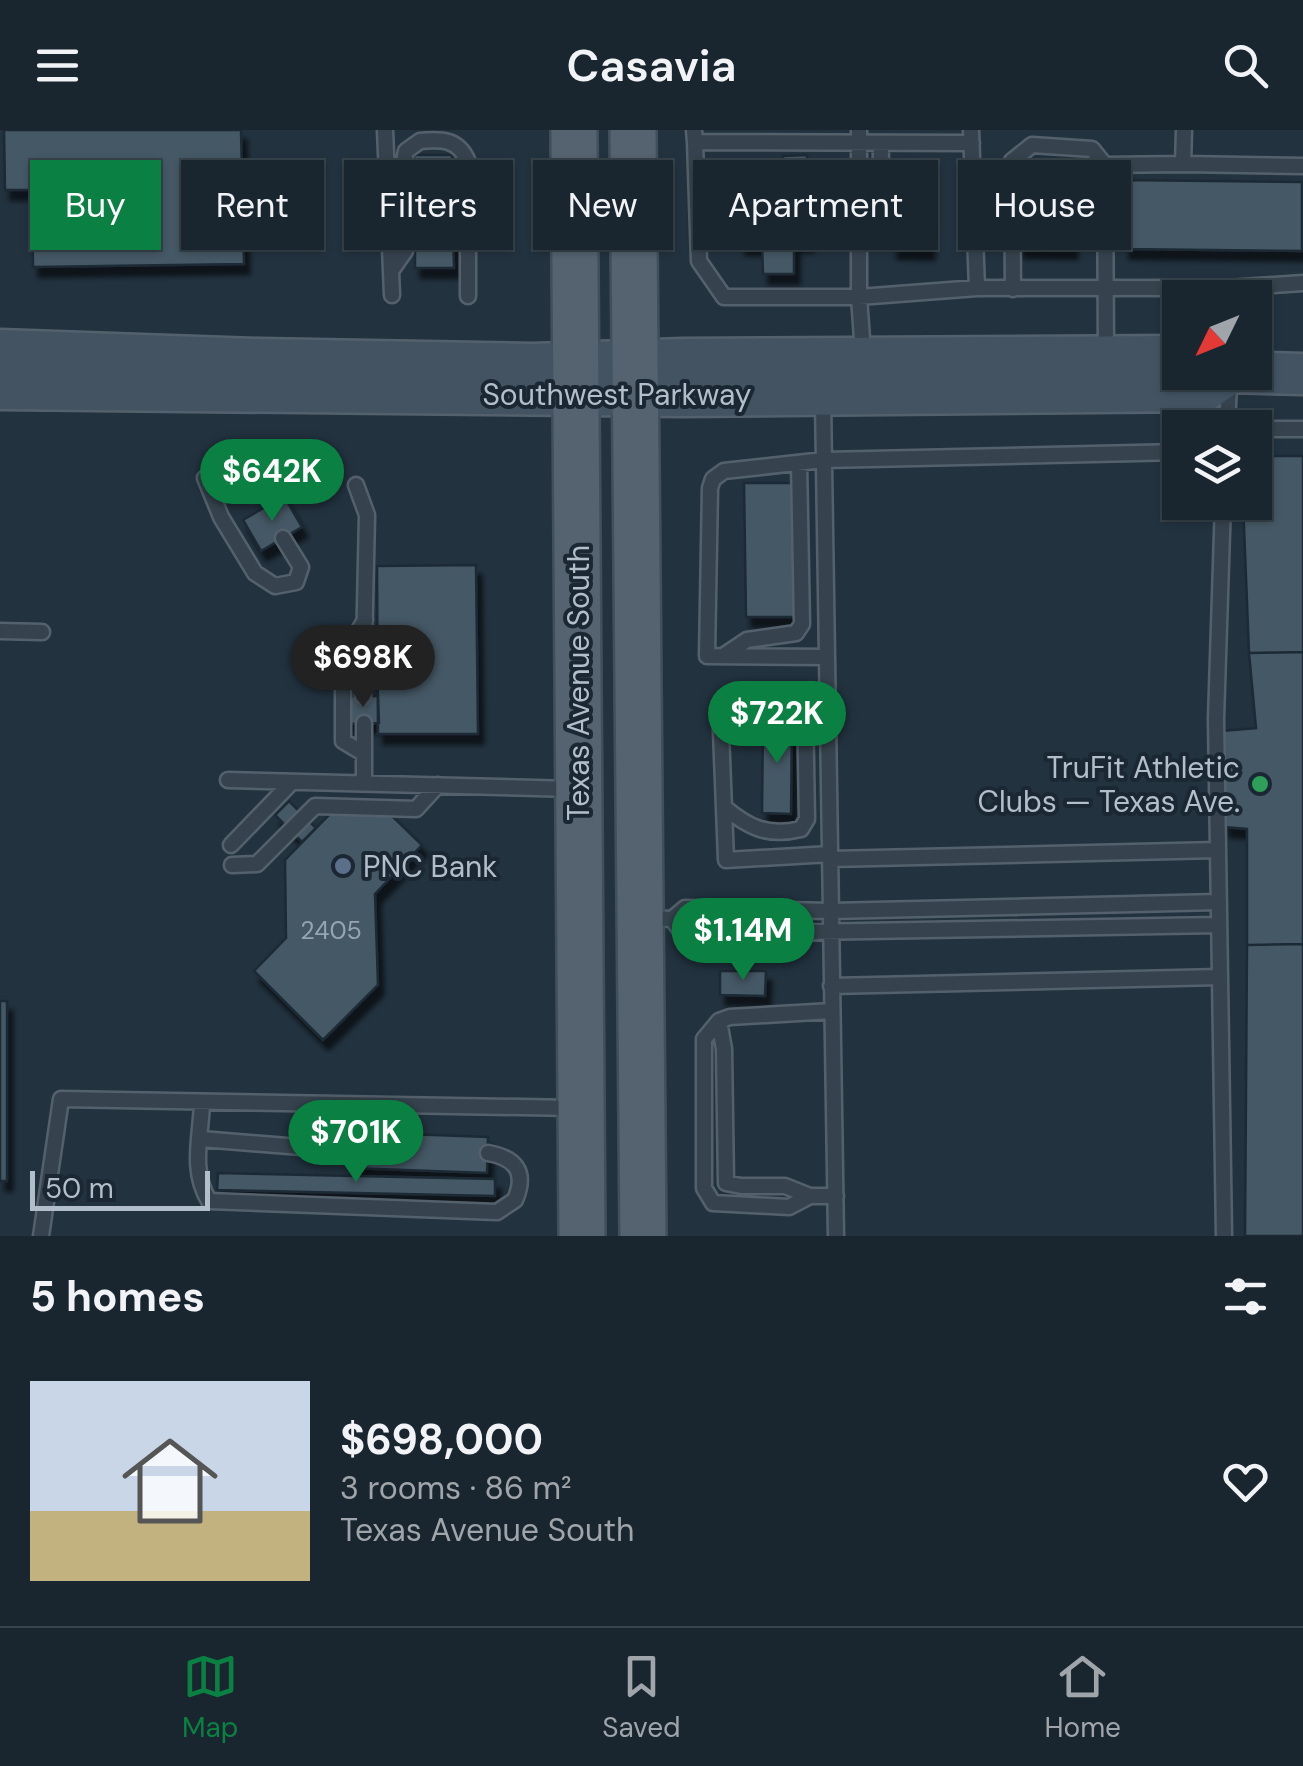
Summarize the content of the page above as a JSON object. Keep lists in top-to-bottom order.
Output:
{
  "streets": {
    "main road": ["Southwest Parkway", "Texas Avenue South"]
  },
  "crossings": [
    ["Southwest Parkway", "Texas Avenue South"]
  ],
  "places": ["TruFit Athletic Clubs — Texas Ave.", "PNC Bank"],
  "house_numbers": ["2405"],
  "scale_bar": "50 m",
  "north": "bottom left",
  "page": {
    "header": "Casavia",
    "chip": [
      "Buy",
      "Rent",
      "Filters",
      "New",
      "Apartment",
      "House"
    ],
    "price": [
      "$642K",
      "$698K",
      "$722K",
      "$1.14M",
      "$701K"
    ],
    "scale": "50 m",
    "heading": "5 homes",
    "list": [
      {
        "name": "$698,000",
        "note": "3 rooms · 86 m² · Texas Avenue South"
      }
    ],
    "tabs": ["Map", "Saved", "Home"]
  }
}
